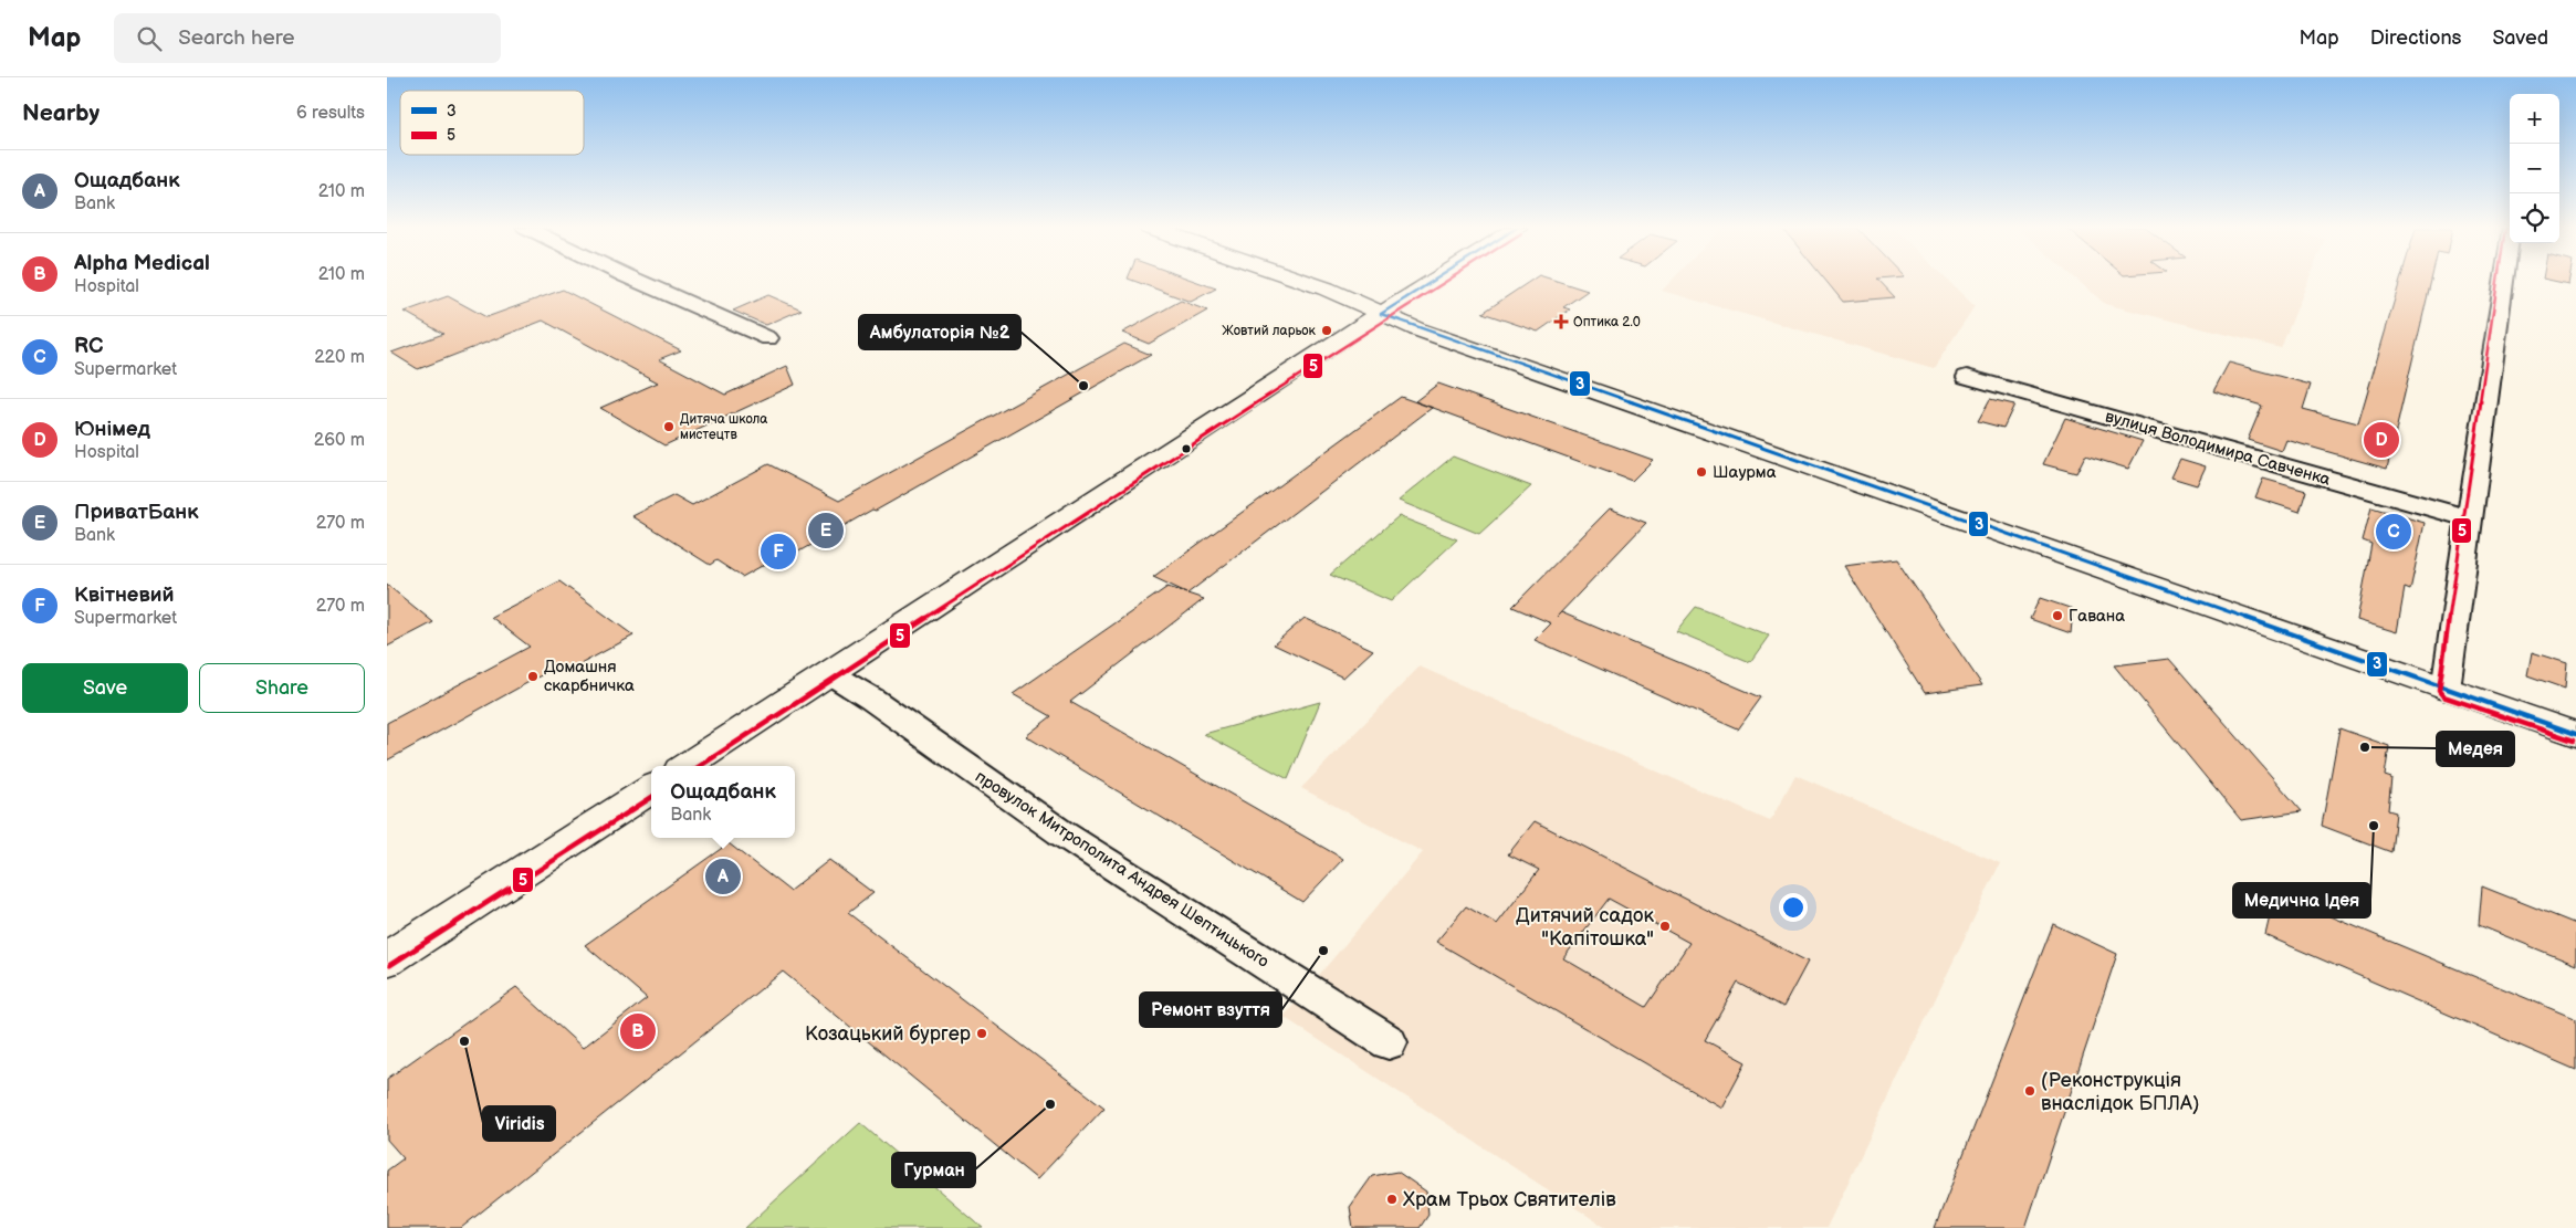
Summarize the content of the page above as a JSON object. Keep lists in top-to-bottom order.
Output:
{
  "streets": {
    "street": ["вулиця Володимира Савченка", "провулок Митрополита Андрея Шептицького"]
  },
  "places": {
    "health": ["Оптика 2.0"],
    "other": [
      "Жовтий ларьок",
      "Амбулаторія №2",
      "Дитяча школа мистецтв",
      "Шаурма",
      "Гавана",
      "Домашня скарбничка",
      "Медея",
      "Медична Ідея",
      "Дитячий садок \"Капітошка\"",
      "Ремонт взуття",
      "Козацький бургер",
      "Viridis",
      "(Реконструкція внаслідок БПЛА)",
      "Гурман",
      "Храм Трьох Святителів"
    ]
  },
  "lines": ["transit line 3", "transit line 5"],
  "legend": ["3", "5"],
  "page": {
    "header": "Map",
    "search": "Search here",
    "nav": ["Map", "Directions", "Saved"],
    "heading": ["Nearby", "6 results"],
    "map_buttons": ["+", "−"],
    "list": [
      {
        "mark": "A",
        "name": "Ощадбанк",
        "note": "Bank",
        "value": "210 m"
      },
      {
        "mark": "B",
        "name": "Alpha Medical",
        "note": "Hospital",
        "value": "210 m"
      },
      {
        "mark": "C",
        "name": "RC",
        "note": "Supermarket",
        "value": "220 m"
      },
      {
        "mark": "D",
        "name": "Юнімед",
        "note": "Hospital",
        "value": "260 m"
      },
      {
        "mark": "E",
        "name": "ПриватБанк",
        "note": "Bank",
        "value": "270 m"
      },
      {
        "mark": "F",
        "name": "Квітневий",
        "note": "Supermarket",
        "value": "270 m"
      }
    ],
    "pins": [
      "D",
      "E",
      "C",
      "F",
      "A",
      "B"
    ],
    "buttons": ["Save", "Share"],
    "popup": ["Ощадбанк", "Bank"]
  }
}
